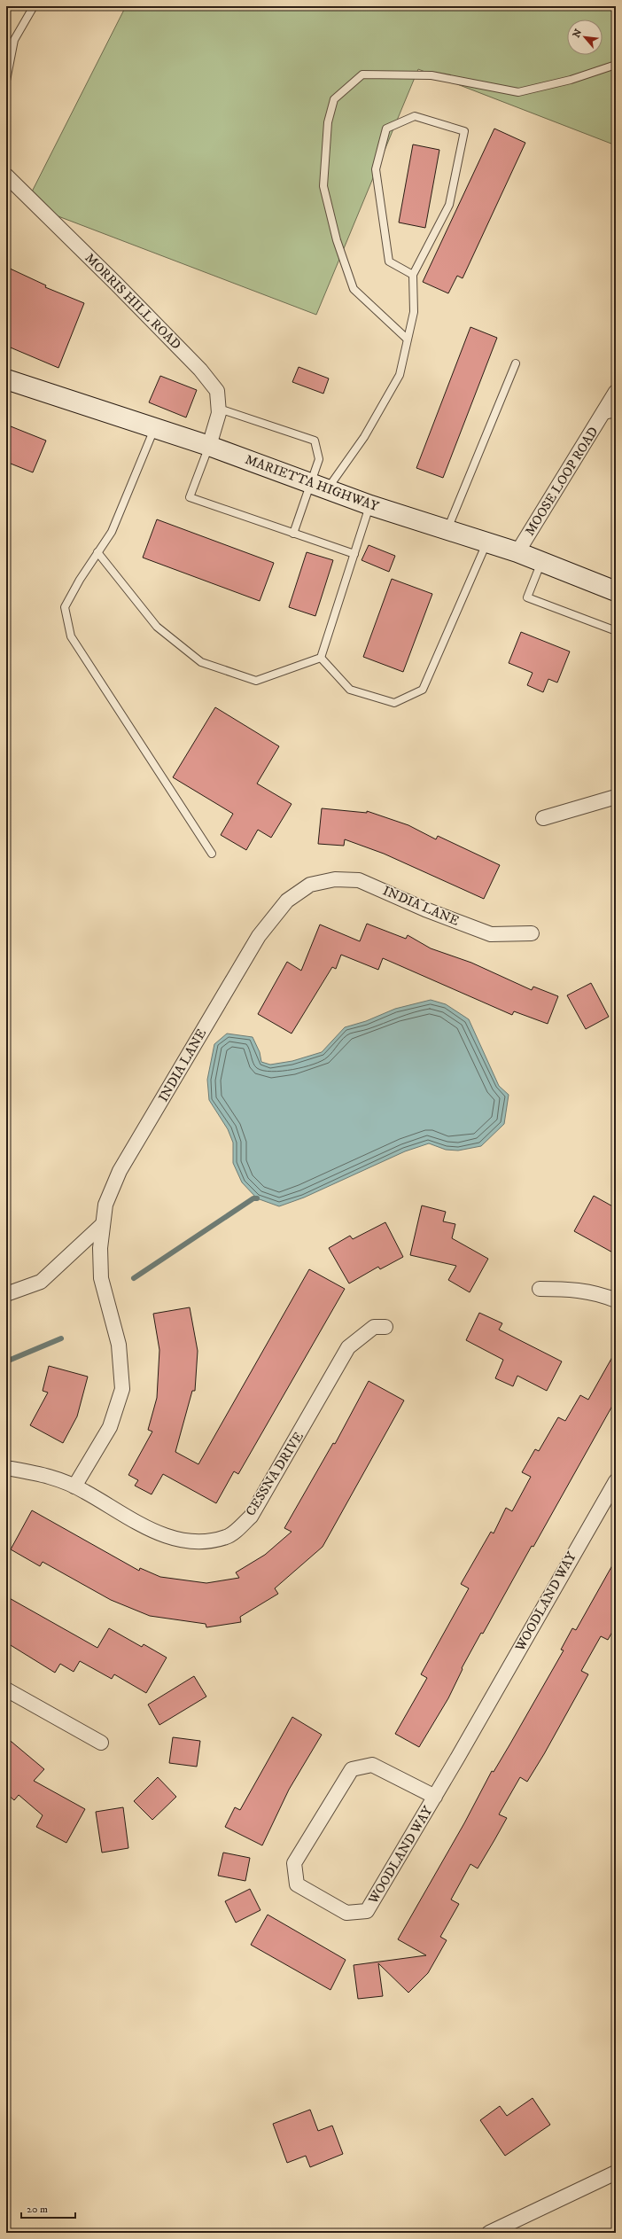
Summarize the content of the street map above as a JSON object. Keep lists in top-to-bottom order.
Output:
{
  "streets": {
    "main road": ["MARIETTA HIGHWAY"],
    "street": [
      "MORRIS HILL ROAD",
      "MOOSE LOOP ROAD",
      "INDIA LANE",
      "CESSNA DRIVE",
      "WOODLAND WAY"
    ]
  },
  "crossings": [
    ["MORRIS HILL ROAD", "MARIETTA HIGHWAY"],
    ["MOOSE LOOP ROAD", "MARIETTA HIGHWAY"],
    ["INDIA LANE", "CESSNA DRIVE"]
  ],
  "scale_bar": "20 m",
  "north": "top left"
}
